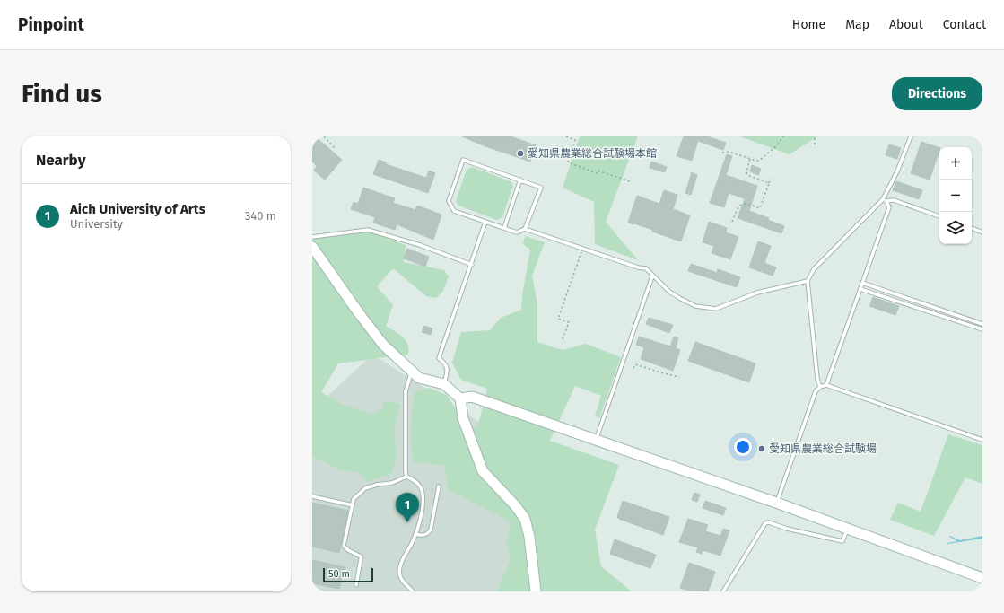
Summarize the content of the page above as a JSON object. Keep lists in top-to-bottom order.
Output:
{
  "places": ["愛知県農業総合試験場本館", "愛知県農業総合試験場"],
  "scale_bar": "50 m",
  "page": {
    "header": "Pinpoint",
    "nav": [
      "Home",
      "Map",
      "About",
      "Contact"
    ],
    "buttons": "Directions",
    "title": "Find us",
    "heading": "Nearby",
    "map_buttons": ["+", "−"],
    "list": [
      {
        "mark": "1",
        "name": "Aich University of Arts",
        "note": "University",
        "value": "340 m"
      }
    ],
    "pins": "1",
    "scale": "50 m"
  }
}
